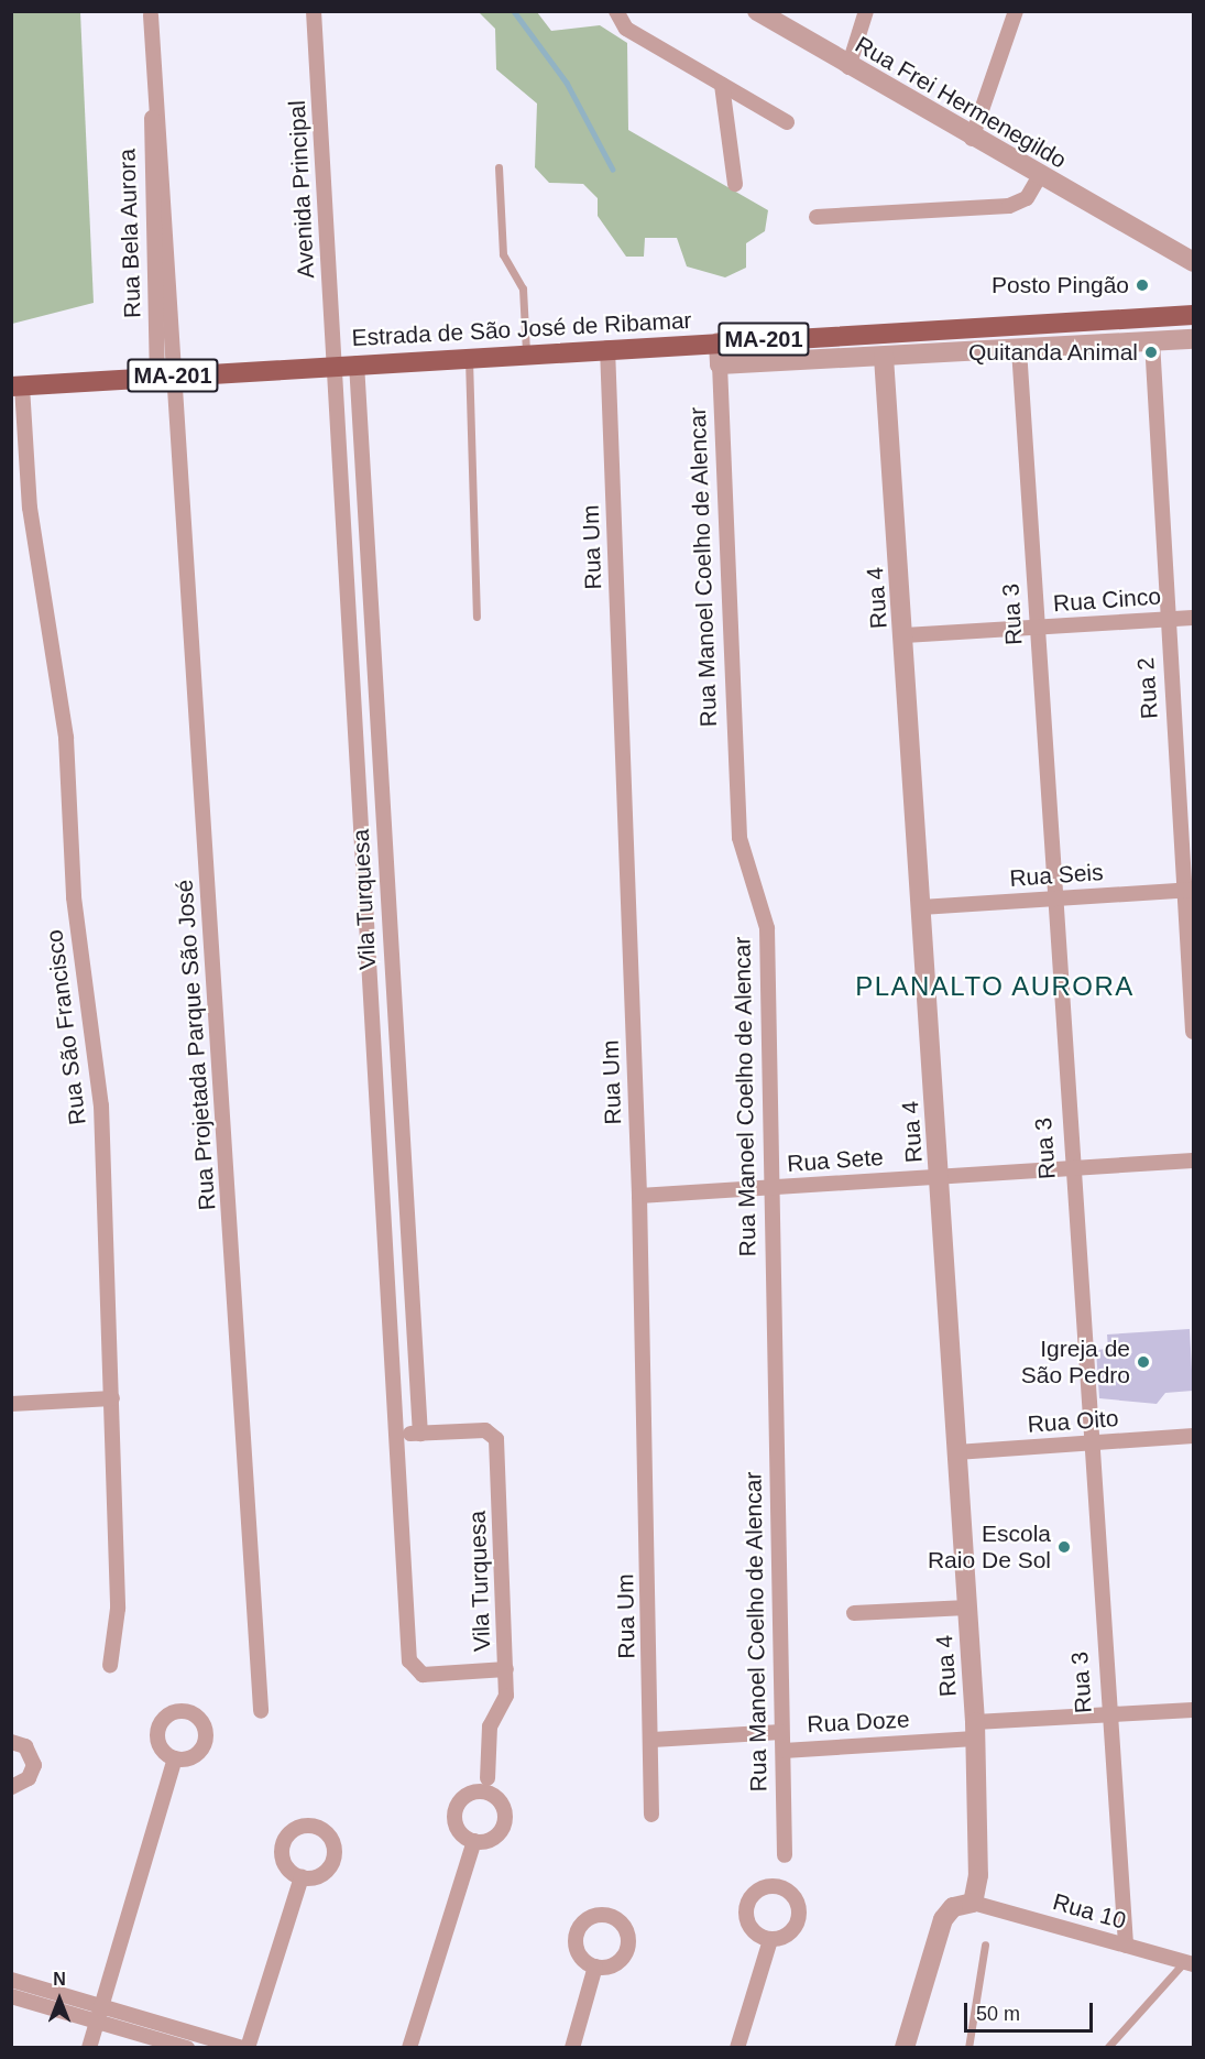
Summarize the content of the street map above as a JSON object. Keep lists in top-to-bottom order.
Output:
{
  "streets": {
    "main road": ["Estrada de São José de Ribamar", "MA-201"],
    "street": [
      "Rua Frei Hermenegildo",
      "Avenida Principal",
      "Rua Bela Aurora",
      "Rua Um",
      "Rua Manoel Coelho de Alencar",
      "Rua 4",
      "Rua Cinco",
      "Rua 3",
      "Rua 2",
      "Rua Seis",
      "Vila Turquesa",
      "Rua São Francisco",
      "Rua Projetada Parque São José",
      "Rua Sete",
      "Rua Oito",
      "Rua Doze",
      "Rua 10"
    ]
  },
  "crossings": [
    ["Avenida Principal", "Estrada de São José de Ribamar"],
    ["Avenida Principal", "Vila Turquesa"],
    ["Rua Bela Aurora", "Estrada de São José de Ribamar"],
    ["Rua Bela Aurora", "Rua Projetada Parque São José"],
    ["Estrada de São José de Ribamar", "Rua Um"],
    ["Estrada de São José de Ribamar", "Rua Manoel Coelho de Alencar"],
    ["Estrada de São José de Ribamar", "Vila Turquesa"],
    ["Estrada de São José de Ribamar", "Rua São Francisco"],
    ["Estrada de São José de Ribamar", "Rua Projetada Parque São José"],
    ["Rua Um", "Rua Sete"],
    ["Rua Manoel Coelho de Alencar", "Rua Sete"],
    ["Rua Manoel Coelho de Alencar", "Rua Doze"],
    ["Rua 4", "Rua Cinco"],
    ["Rua 4", "Rua Seis"],
    ["Rua 4", "Rua Sete"],
    ["Rua 4", "Rua Oito"],
    ["Rua 4", "Rua Doze"],
    ["Rua 4", "Rua 10"],
    ["Rua Cinco", "Rua 3"],
    ["Rua Cinco", "Rua 2"],
    ["Rua 3", "Rua Seis"],
    ["Rua 3", "Rua Sete"],
    ["Rua 3", "Rua Oito"],
    ["Rua 3", "Rua Doze"],
    ["Rua 3", "Rua 10"],
    ["Rua 2", "Rua Seis"]
  ],
  "districts": ["PLANALTO AURORA"],
  "places": [
    "Posto Pingão",
    "Quitanda Animal",
    "Igreja de São Pedro",
    "Escola Raio De Sol"
  ],
  "scale_bar": "50 m",
  "north": "top"
}
